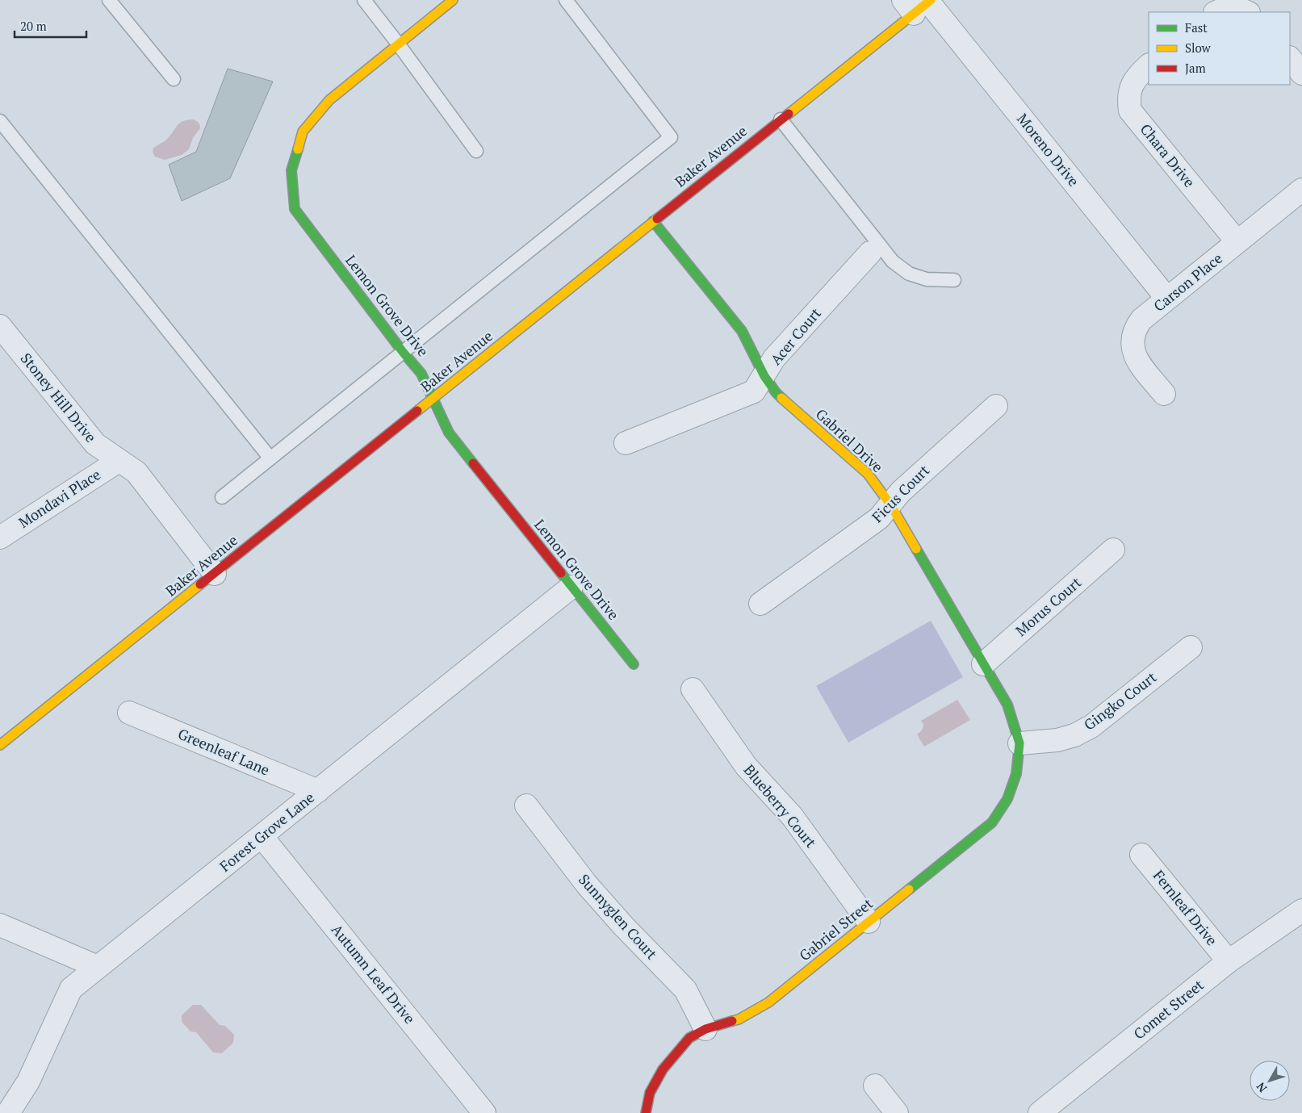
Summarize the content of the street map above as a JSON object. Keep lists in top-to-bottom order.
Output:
{
  "streets": {
    "street": [
      "Moreno Drive",
      "Chara Drive",
      "Baker Avenue",
      "Carson Place",
      "Lemon Grove Drive",
      "Acer Court",
      "Stoney Hill Drive",
      "Gabriel Drive",
      "Ficus Court",
      "Mondavi Place",
      "Morus Court",
      "Gingko Court",
      "Greenleaf Lane",
      "Blueberry Court",
      "Forest Grove Lane",
      "Fernleaf Drive",
      "Sunnyglen Court",
      "Gabriel Street",
      "Autumn Leaf Drive",
      "Comet Street"
    ]
  },
  "crossings": [
    ["Moreno Drive", "Baker Avenue"],
    ["Moreno Drive", "Carson Place"],
    ["Chara Drive", "Carson Place"],
    ["Baker Avenue", "Lemon Grove Drive"],
    ["Baker Avenue", "Stoney Hill Drive"],
    ["Baker Avenue", "Gabriel Drive"],
    ["Lemon Grove Drive", "Forest Grove Lane"],
    ["Acer Court", "Gabriel Drive"],
    ["Stoney Hill Drive", "Mondavi Place"],
    ["Gabriel Drive", "Ficus Court"],
    ["Gabriel Drive", "Morus Court"],
    ["Gabriel Drive", "Gingko Court"],
    ["Gabriel Drive", "Gabriel Street"],
    ["Gingko Court", "Gabriel Street"],
    ["Greenleaf Lane", "Forest Grove Lane"],
    ["Blueberry Court", "Gabriel Street"],
    ["Forest Grove Lane", "Autumn Leaf Drive"],
    ["Fernleaf Drive", "Comet Street"],
    ["Sunnyglen Court", "Gabriel Street"]
  ],
  "legend": ["Fast", "Slow", "Jam"],
  "scale_bar": "20 m",
  "north": "bottom left"
}
